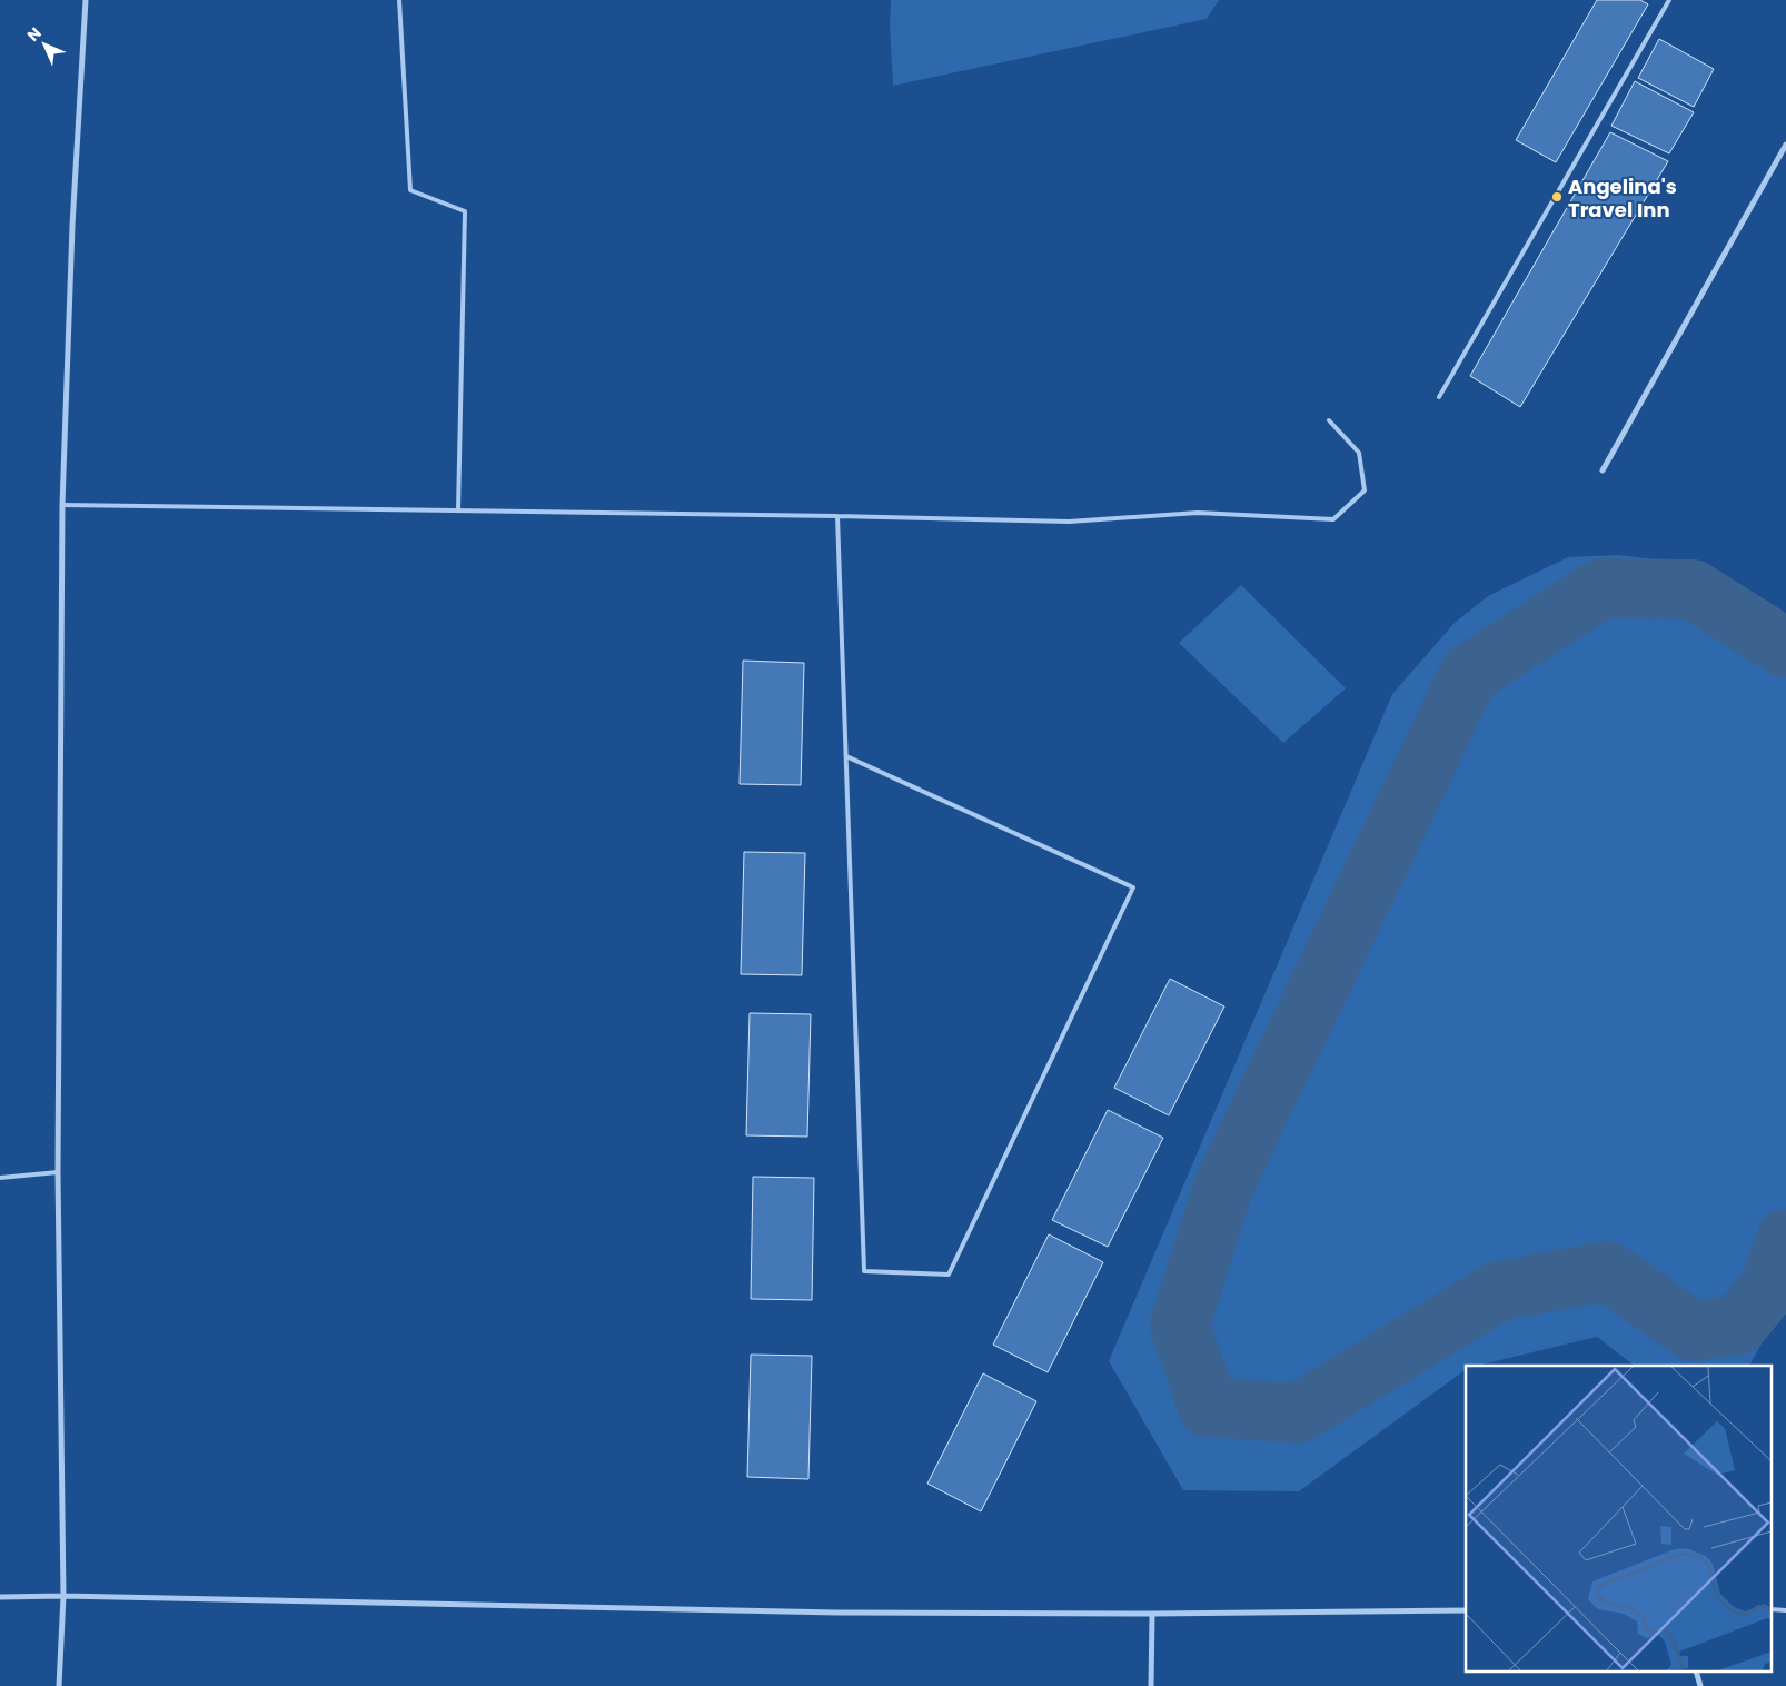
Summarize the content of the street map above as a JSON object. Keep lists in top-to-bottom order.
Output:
{
  "places": ["Angelina's Travel Inn"],
  "north": "top left"
}
